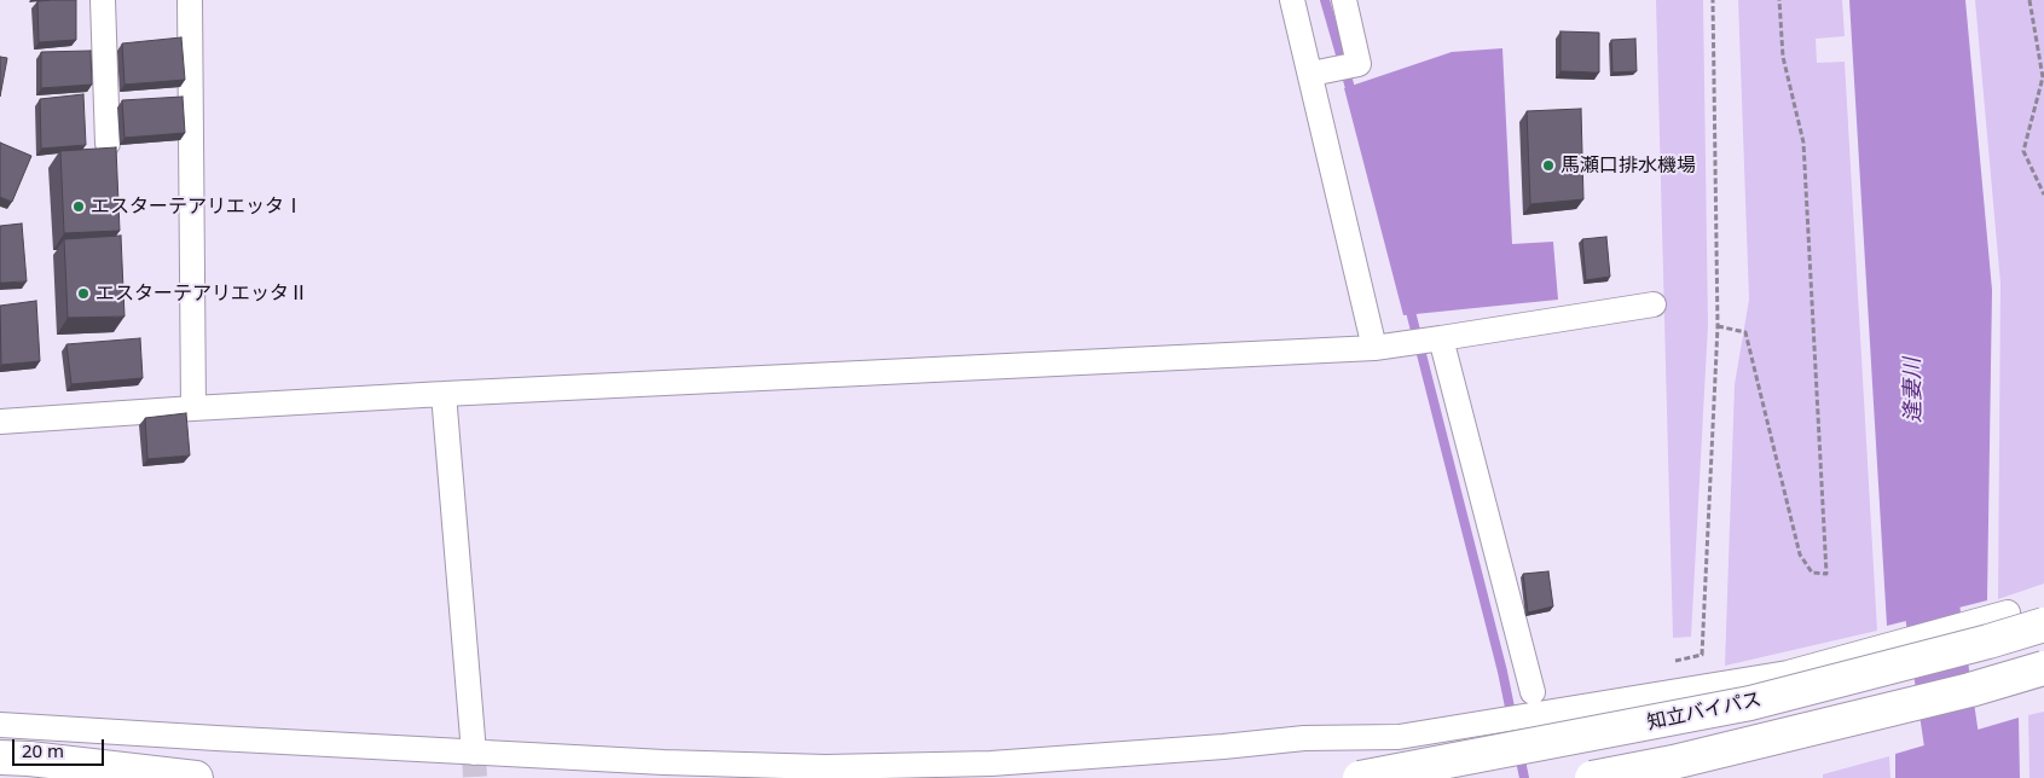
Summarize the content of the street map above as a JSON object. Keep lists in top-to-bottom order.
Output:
{
  "streets": {
    "highway": ["知立バイパス"]
  },
  "water": ["逢妻川"],
  "places": ["馬瀬口排水機場", "エスターテアリエッタⅠ", "エスターテアリエッタⅡ"],
  "scale_bar": "20 m"
}
